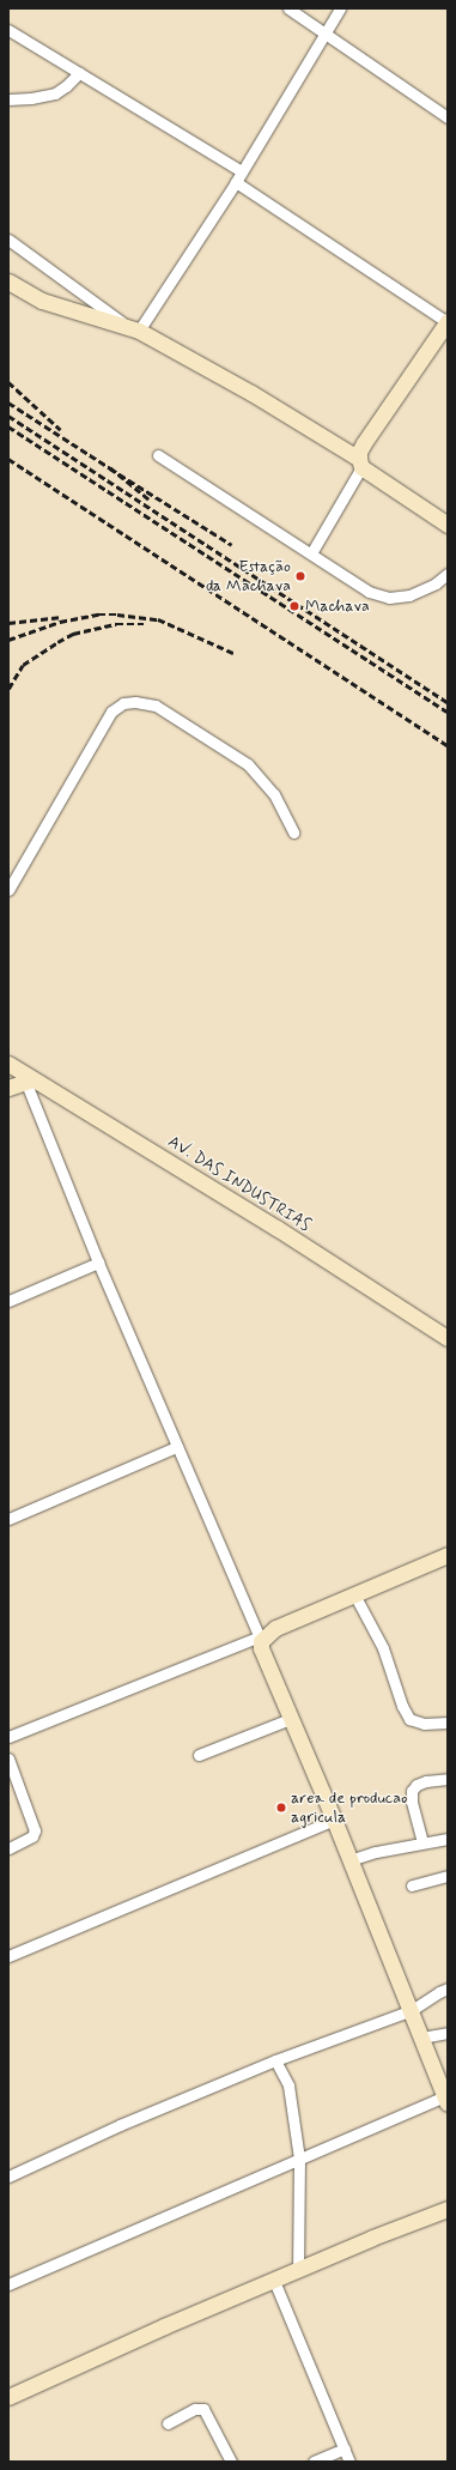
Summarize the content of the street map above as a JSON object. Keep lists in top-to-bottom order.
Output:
{
  "streets": {
    "street": ["AV. DAS INDUSTRIAS"]
  },
  "places": ["Estação da Machava", "Machava", "area de producao agricula"]
}
